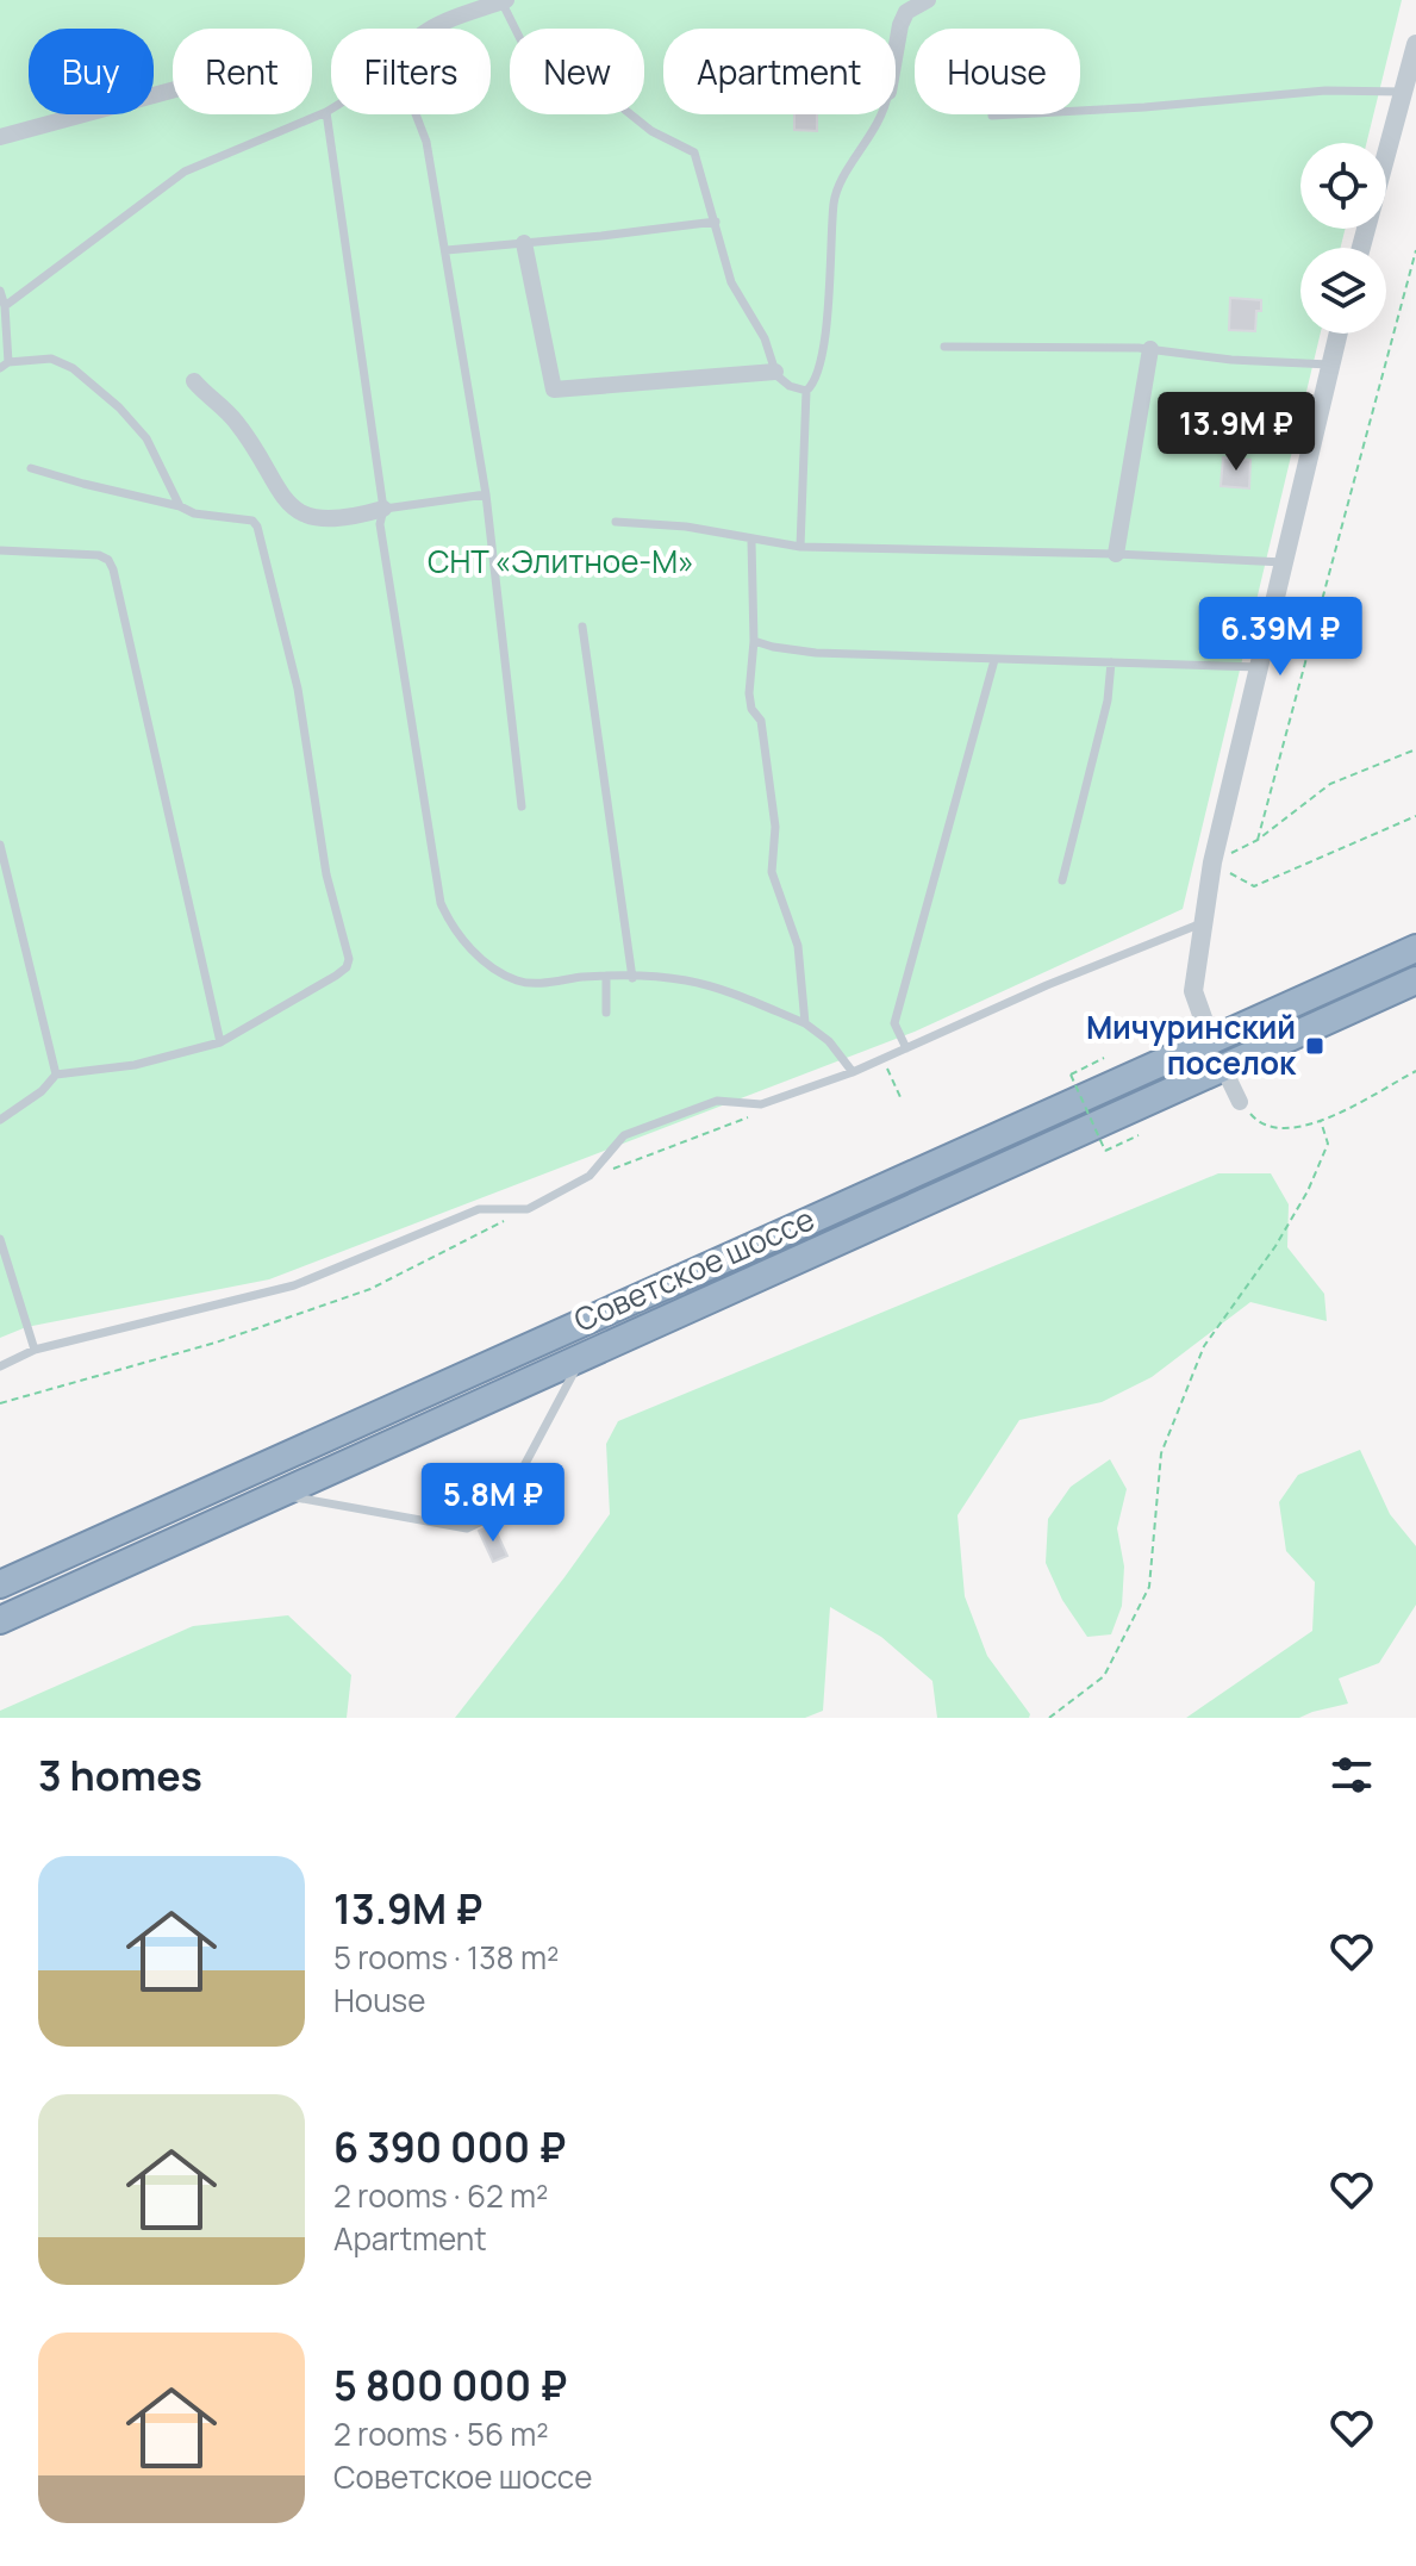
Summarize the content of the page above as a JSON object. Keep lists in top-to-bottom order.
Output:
{
  "streets": {
    "highway": ["Советское шоссе"]
  },
  "parks": ["СНТ «Элитное-М»"],
  "places": {
    "transit": ["Мичуринский поселок"]
  },
  "page": {
    "chip": [
      "Buy",
      "Rent",
      "Filters",
      "New",
      "Apartment",
      "House"
    ],
    "price": ["13.9M ₽", "6.39M ₽", "5.8M ₽"],
    "heading": "3 homes",
    "list": [
      {
        "name": "13.9M ₽",
        "note": "5 rooms · 138 m² · House"
      },
      {
        "name": "6 390 000 ₽",
        "note": "2 rooms · 62 m² · Apartment"
      },
      {
        "name": "5 800 000 ₽",
        "note": "2 rooms · 56 m² · Советское шоссе"
      }
    ]
  }
}
